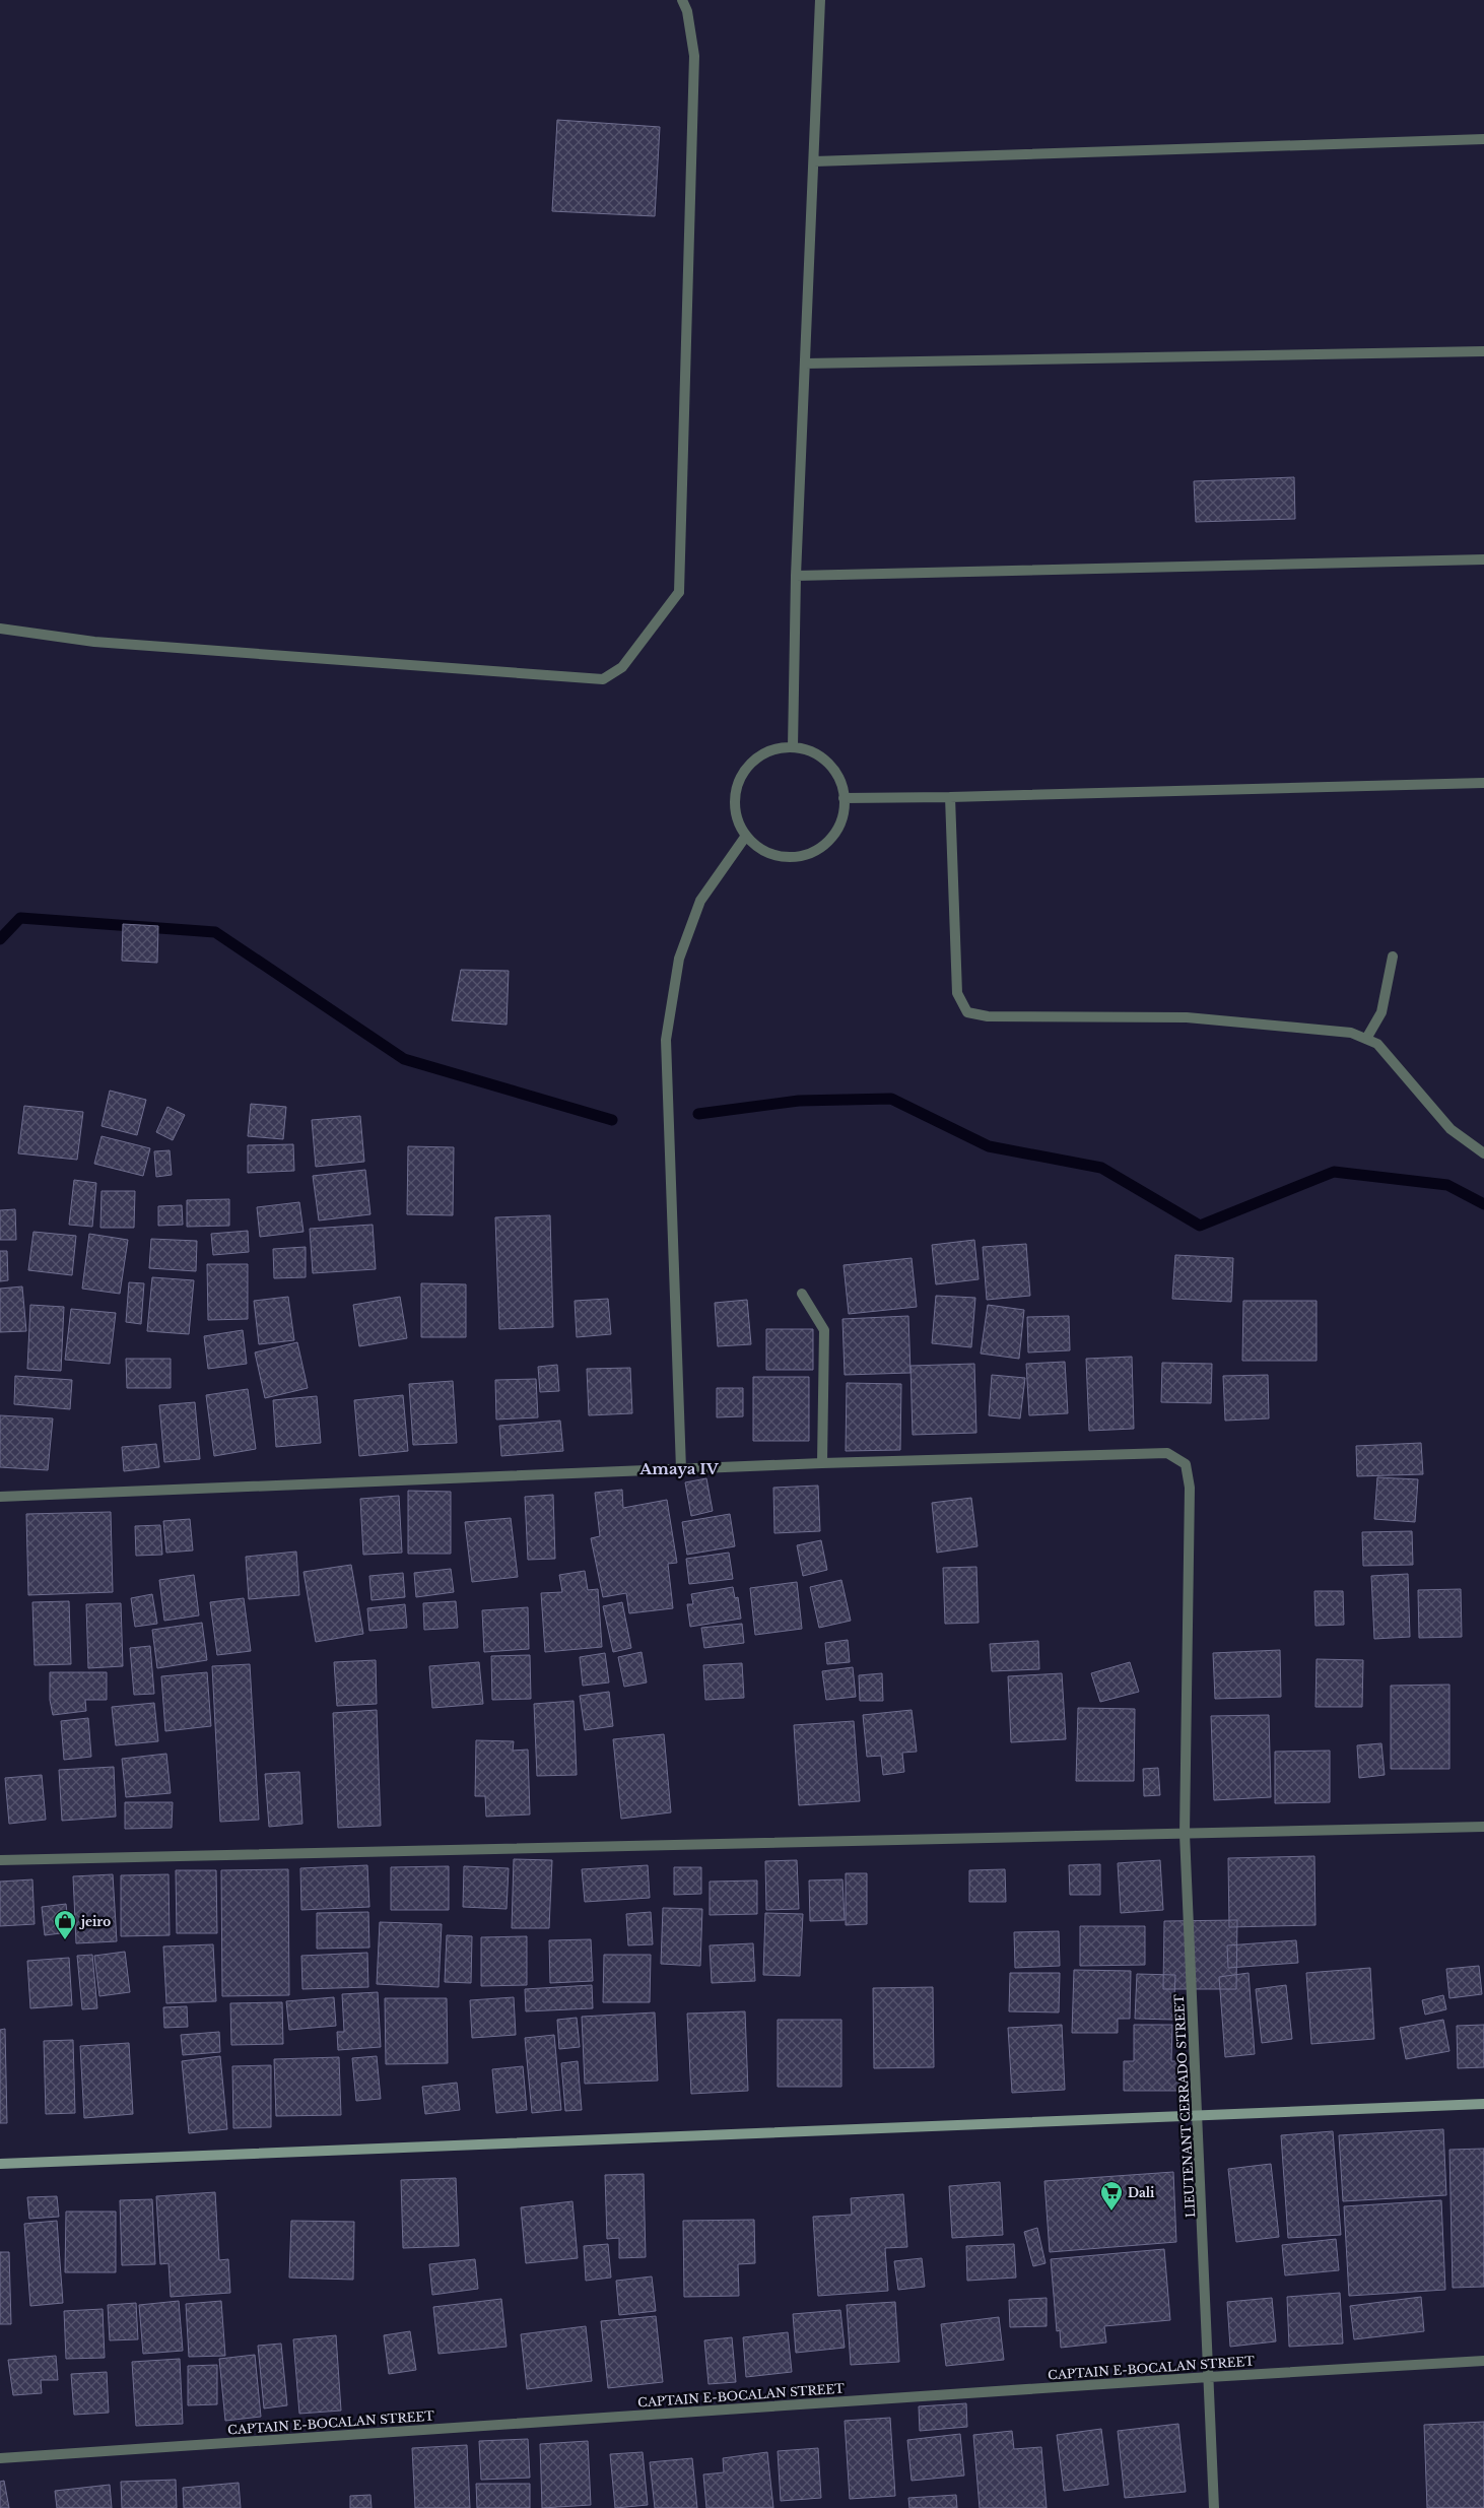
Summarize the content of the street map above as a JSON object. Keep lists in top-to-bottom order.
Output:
{
  "streets": {
    "street": ["LIEUTENANT CERRADO STREET", "CAPTAIN E-BOCALAN STREET"]
  },
  "crossings": [
    ["LIEUTENANT CERRADO STREET", "CAPTAIN E-BOCALAN STREET"]
  ],
  "districts": ["Amaya IV"],
  "places": {
    "shop": ["jeiro"],
    "supermarket": ["Dali"]
  }
}
